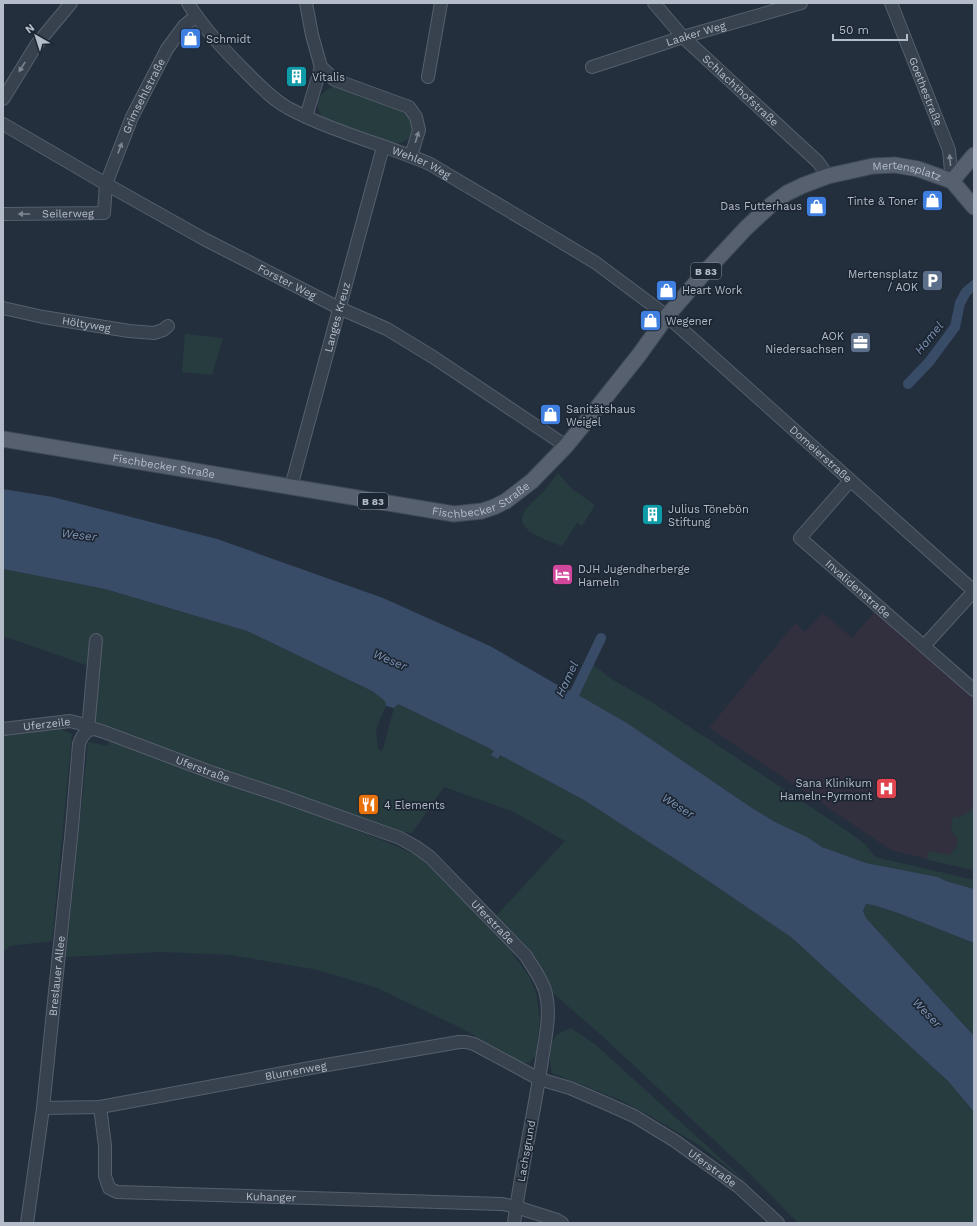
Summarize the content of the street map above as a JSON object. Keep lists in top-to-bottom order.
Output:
{
  "streets": {
    "main road": ["Mertensplatz", "B 83", "Fischbecker Straße"],
    "street": [
      "Laaker Weg",
      "Schlachthofstraße",
      "Goethestraße",
      "Grimsehlstraße",
      "Wehler Weg",
      "Seilerweg",
      "Forster Weg",
      "Langes Kreuz",
      "Höltyweg",
      "Domeierstraße",
      "Invalidenstraße",
      "Uferzeile",
      "Uferstraße",
      "Breslauer Allee",
      "Blumenweg",
      "Lachsgrund",
      "Kuhanger"
    ]
  },
  "crossings": [
    ["Laaker Weg", "Schlachthofstraße"],
    ["Schlachthofstraße", "Mertensplatz"],
    ["Schlachthofstraße", "Fischbecker Straße"],
    ["Goethestraße", "Mertensplatz"],
    ["Grimsehlstraße", "Wehler Weg"],
    ["Grimsehlstraße", "Seilerweg"],
    ["Grimsehlstraße", "Forster Weg"],
    ["Wehler Weg", "Langes Kreuz"],
    ["Wehler Weg", "Domeierstraße"],
    ["Wehler Weg", "Fischbecker Straße"],
    ["Mertensplatz", "Fischbecker Straße"],
    ["Seilerweg", "Forster Weg"],
    ["Forster Weg", "Langes Kreuz"],
    ["Forster Weg", "Fischbecker Straße"],
    ["Langes Kreuz", "Fischbecker Straße"],
    ["Domeierstraße", "Fischbecker Straße"],
    ["Domeierstraße", "Invalidenstraße"],
    ["Uferzeile", "Uferstraße"],
    ["Uferzeile", "Breslauer Allee"],
    ["Uferstraße", "Breslauer Allee"],
    ["Uferstraße", "Blumenweg"],
    ["Uferstraße", "Lachsgrund"],
    ["Breslauer Allee", "Blumenweg"],
    ["Blumenweg", "Lachsgrund"],
    ["Blumenweg", "Kuhanger"],
    ["Lachsgrund", "Kuhanger"]
  ],
  "one_way": ["Goethestraße", "Grimsehlstraße", "Seilerweg"],
  "water": ["Hamel", "Weser"],
  "places": {
    "shop": [
      "Schmidt",
      "Tinte & Toner",
      "Das Futterhaus",
      "Heart Work",
      "Wegener",
      "Sanitätshaus Weigel"
    ],
    "building": ["Vitalis", "Julius Tönebön Stiftung"],
    "parking": ["Mertensplatz / AOK"],
    "office": ["AOK Niedersachsen"],
    "hotel": ["DJH Jugendherberge Hameln"],
    "hospital": ["Sana Klinikum Hameln-Pyrmont"],
    "restaurant": ["4 Elements"]
  },
  "scale_bar": "50 m",
  "north": "top left"
}
